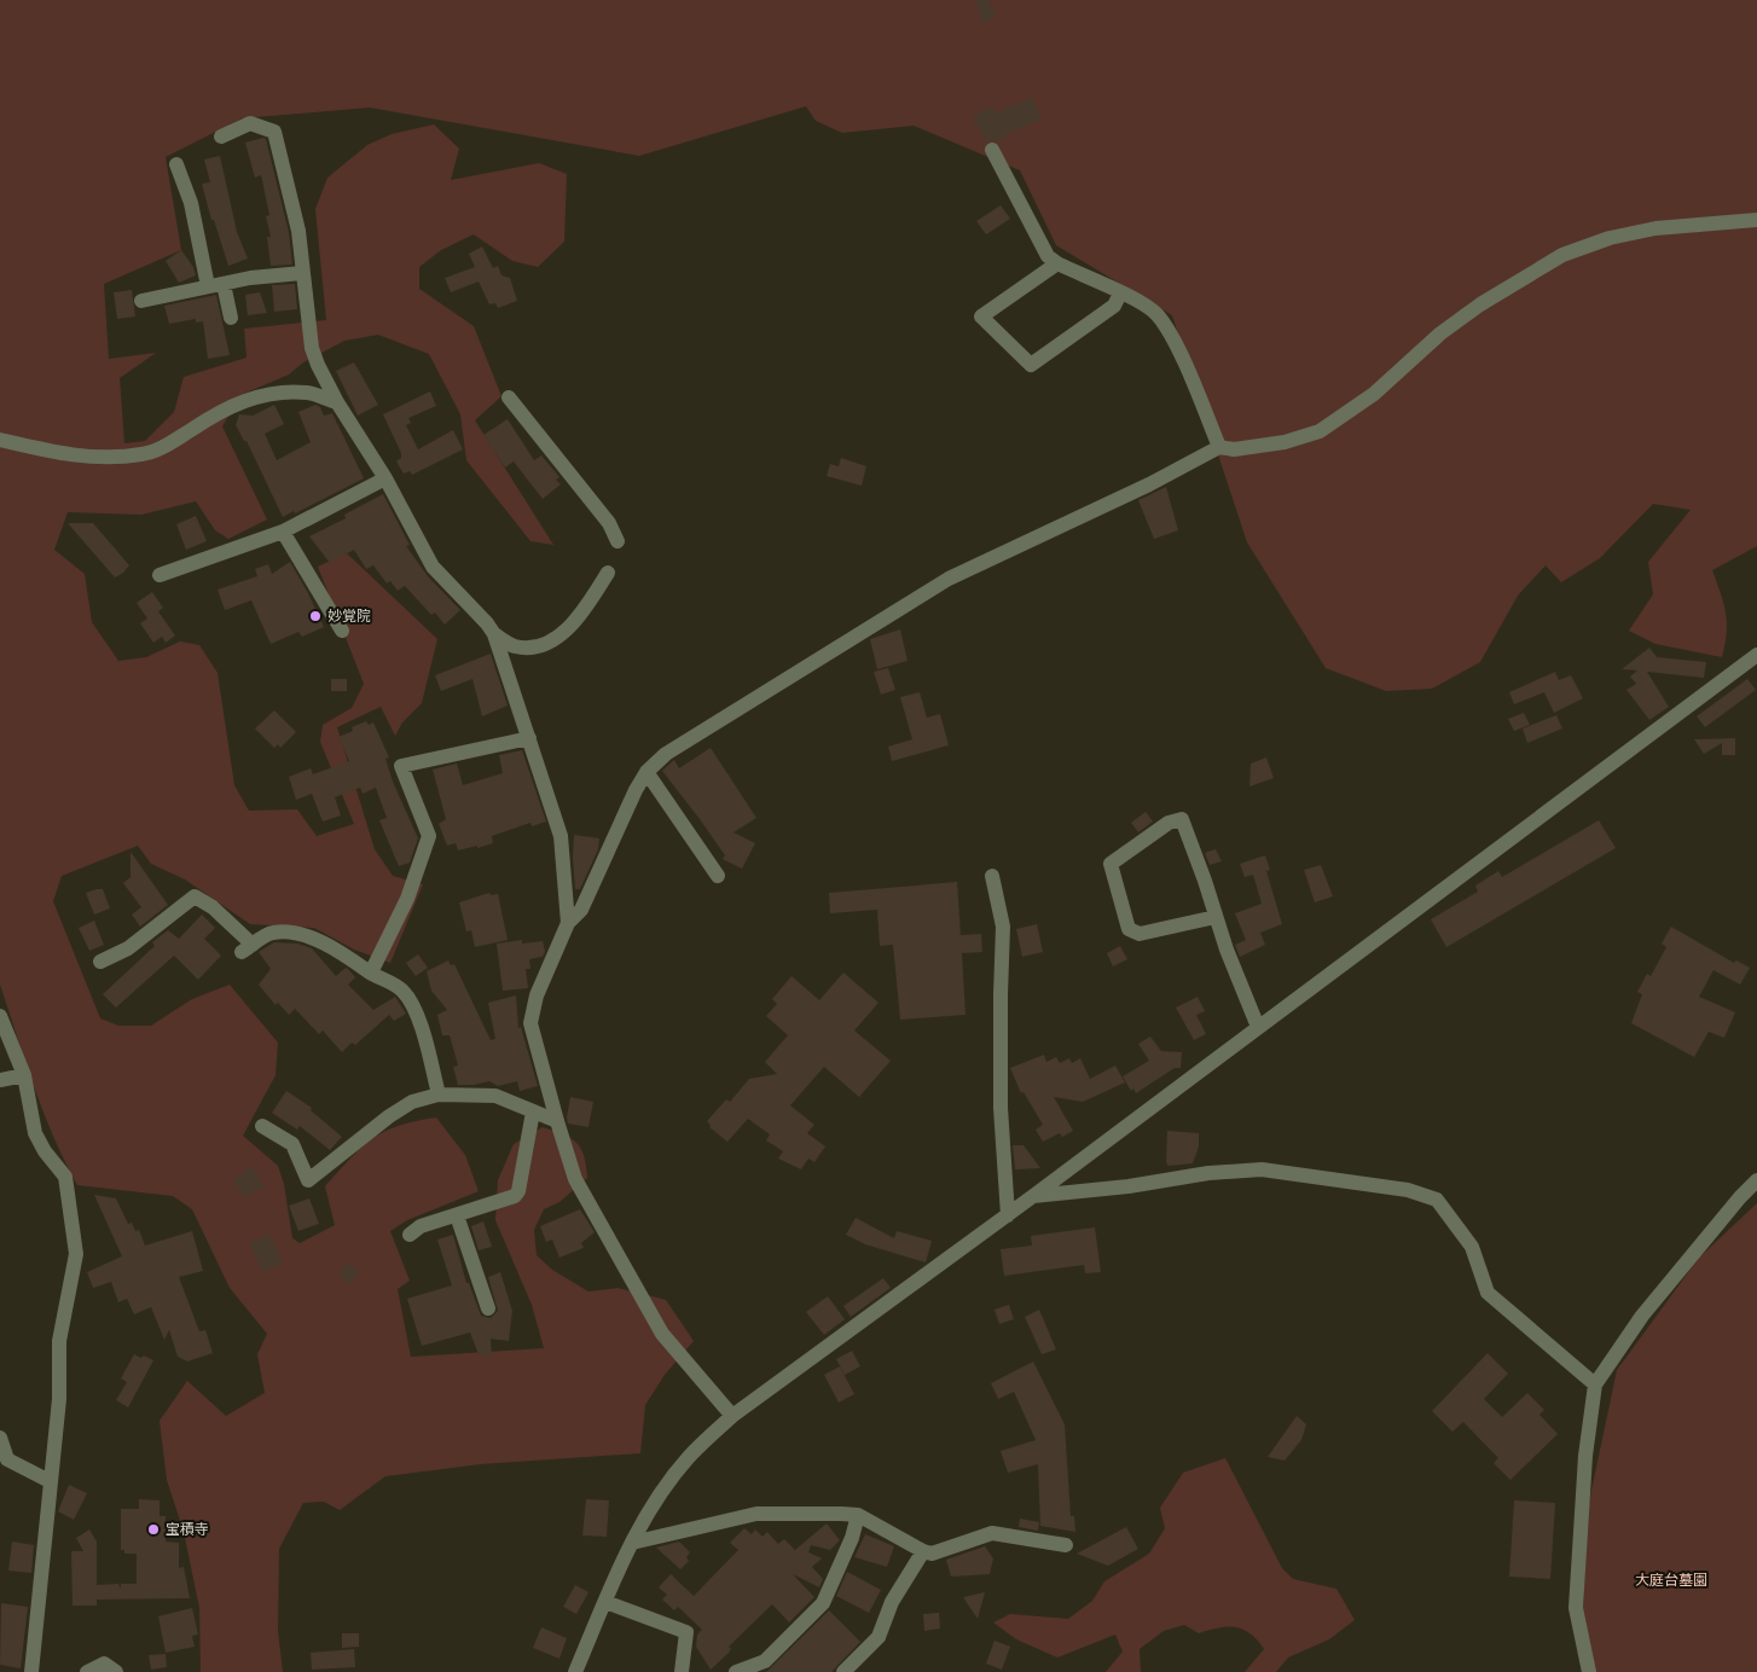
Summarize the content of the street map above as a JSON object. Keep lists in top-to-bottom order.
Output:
{
  "parks": ["大庭台墓園"],
  "places": ["妙覚院", "宝積寺"]
}
